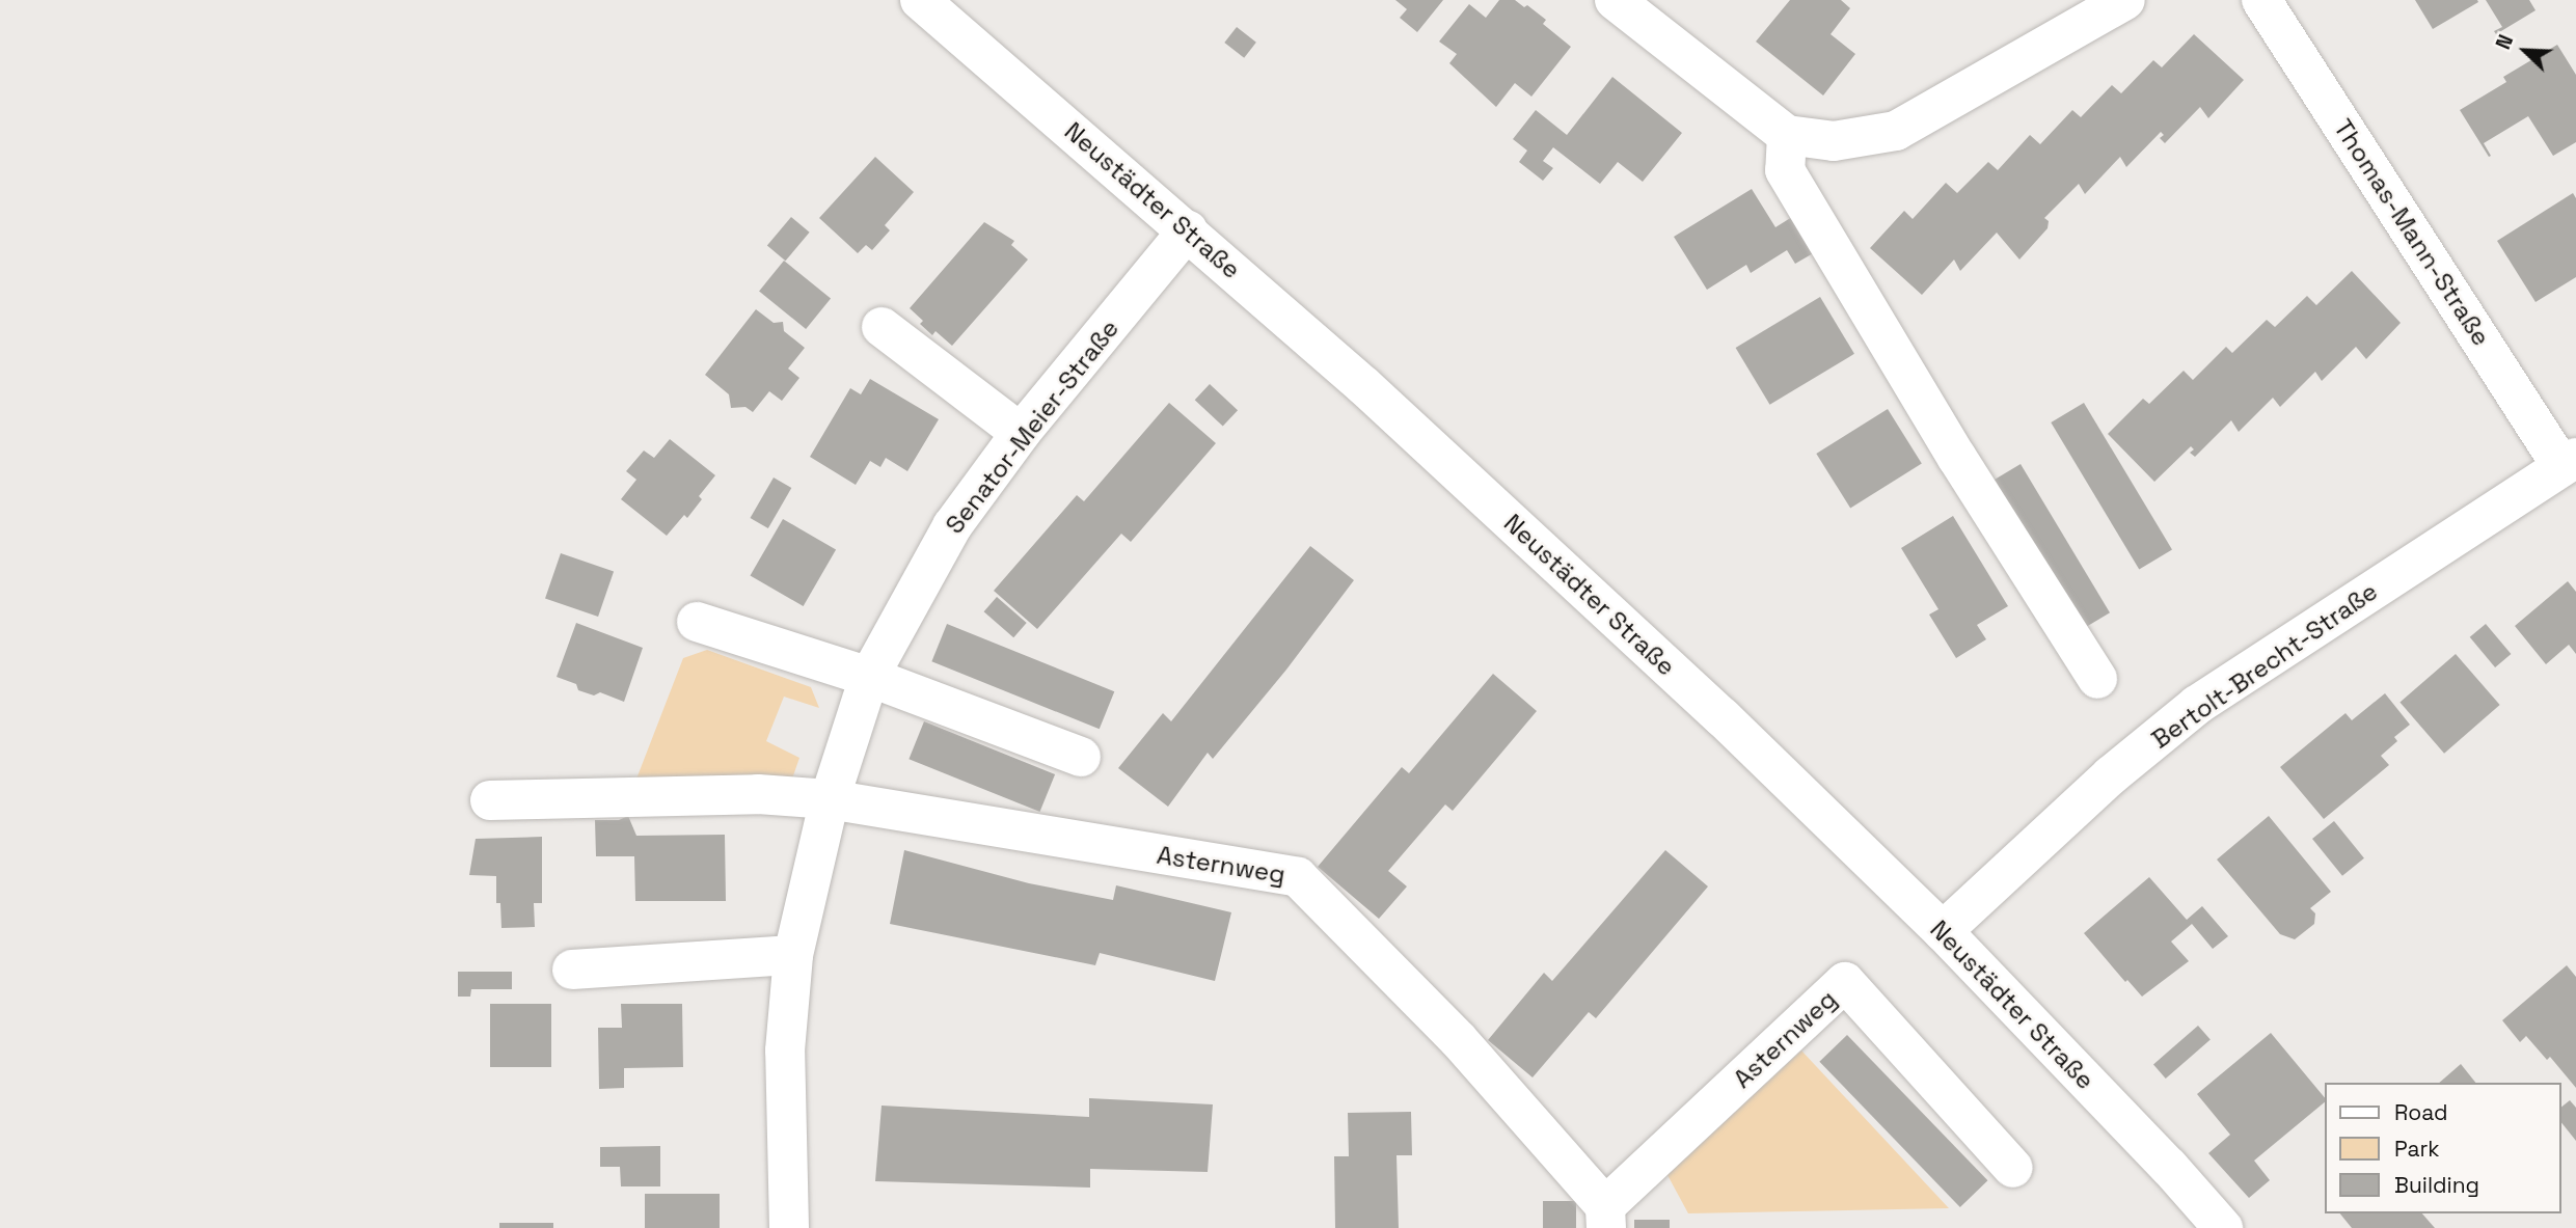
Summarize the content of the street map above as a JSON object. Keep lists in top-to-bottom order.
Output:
{
  "streets": {
    "street": [
      "Neustädter Straße",
      "Thomas-Mann-Straße",
      "Senator-Meier-Straße",
      "Bertolt-Brecht-Straße",
      "Asternweg"
    ]
  },
  "crossings": [
    ["Neustädter Straße", "Senator-Meier-Straße"],
    ["Neustädter Straße", "Bertolt-Brecht-Straße"],
    ["Thomas-Mann-Straße", "Bertolt-Brecht-Straße"],
    ["Senator-Meier-Straße", "Asternweg"]
  ],
  "legend": ["Road", "Park", "Building"],
  "north": "top left"
}
